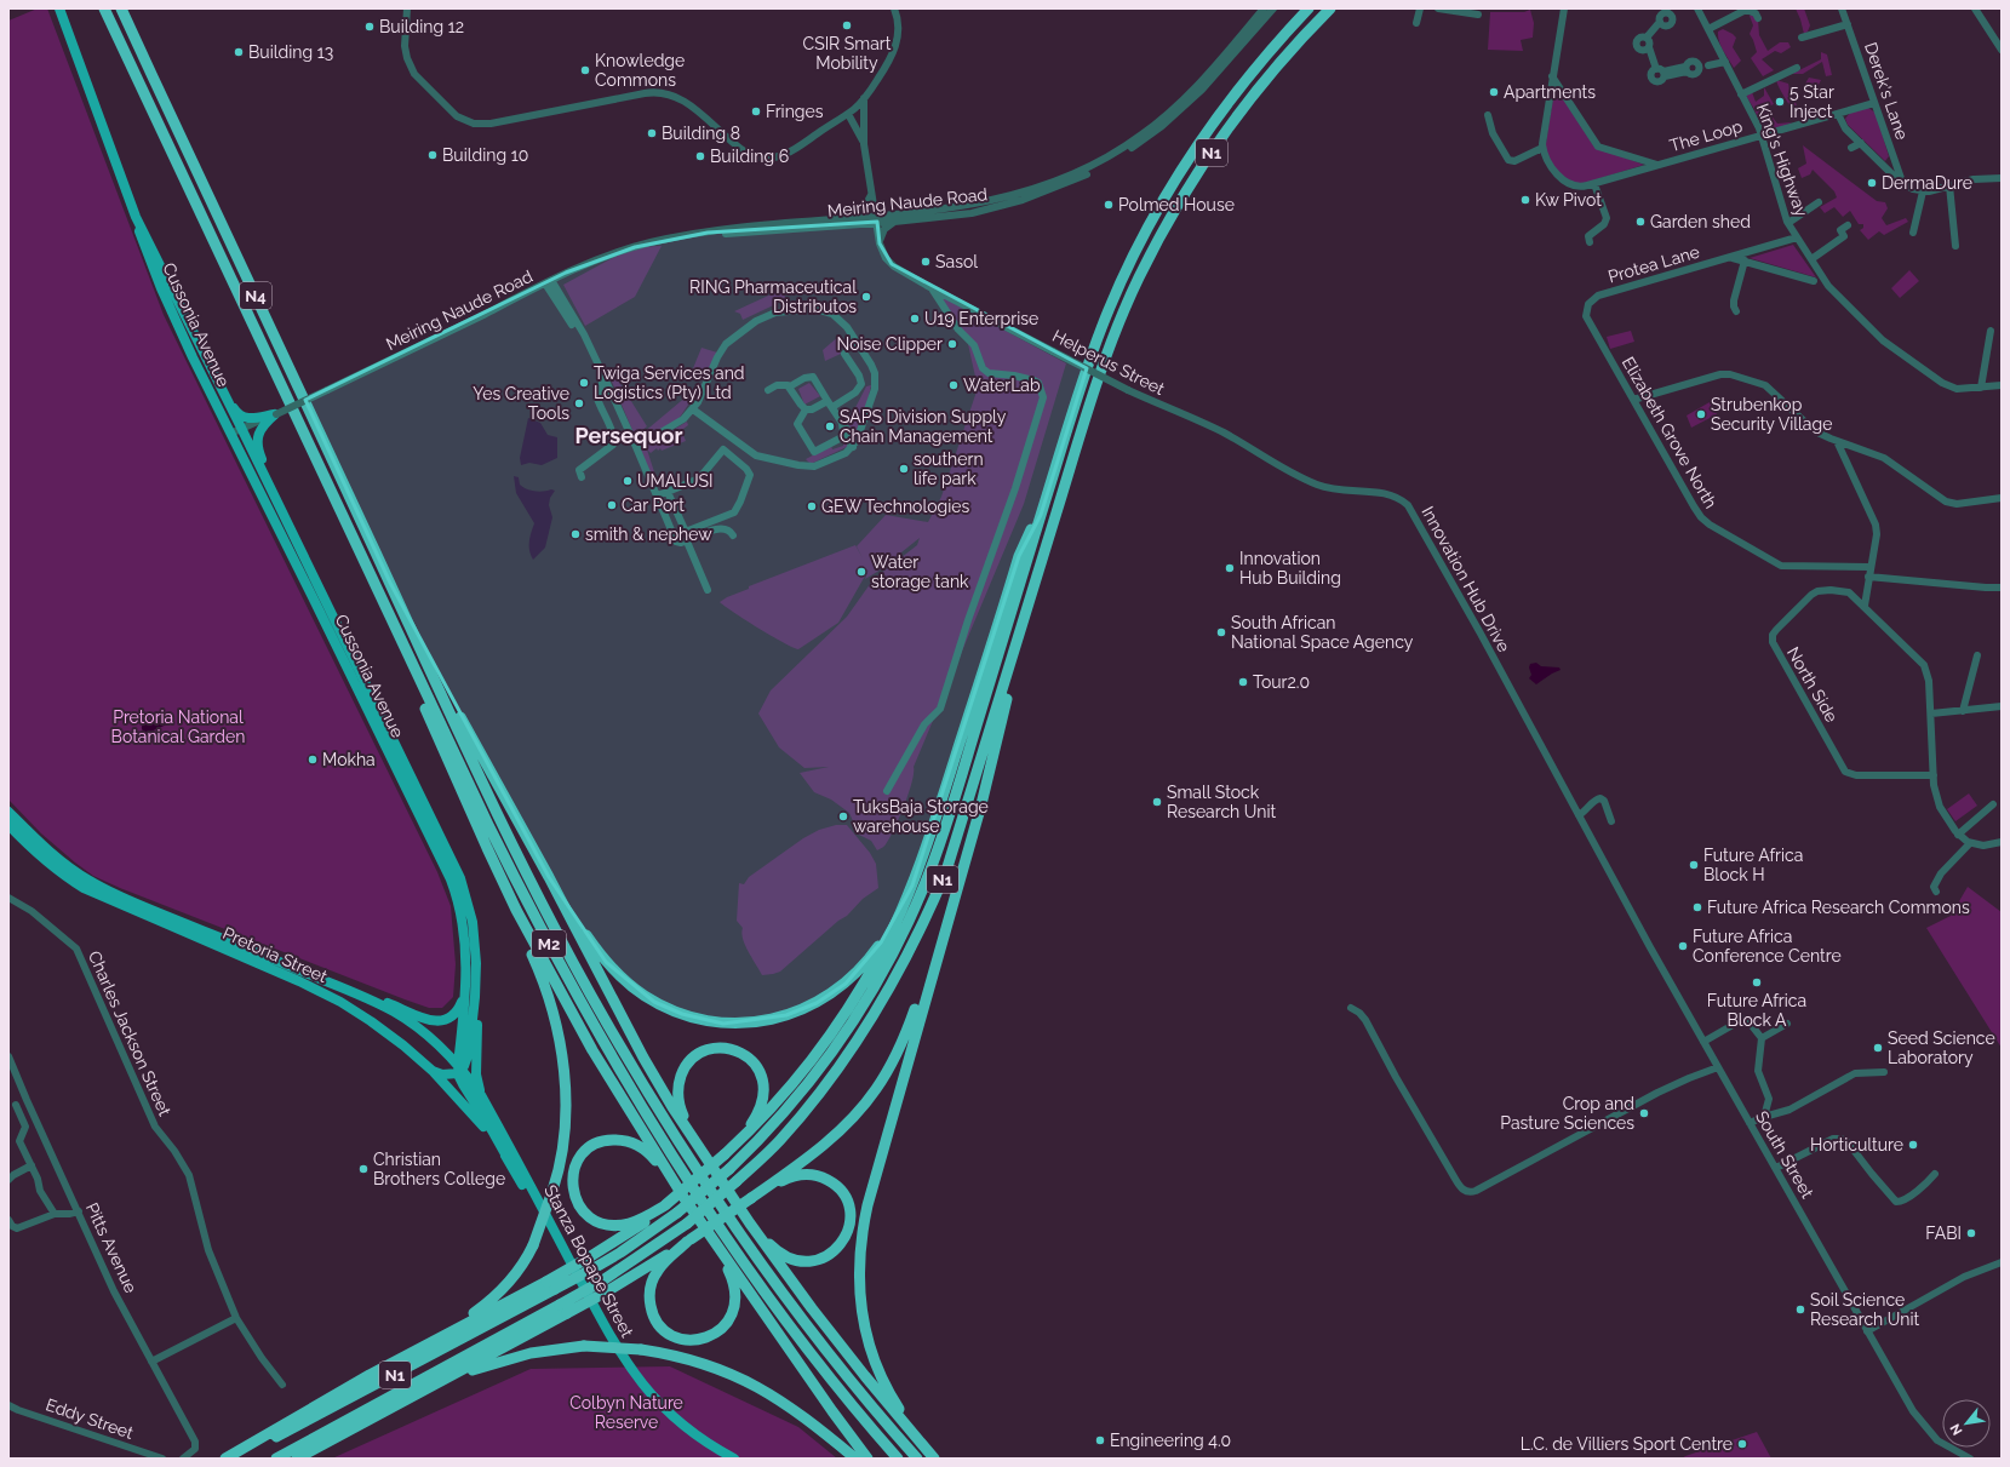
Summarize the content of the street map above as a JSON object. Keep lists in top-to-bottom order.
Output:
{
  "streets": {
    "highway": ["N1", "N4", "M2"],
    "main road": ["Cussonia Avenue", "Pretoria Street", "Stanza Bopape Street"],
    "street": [
      "Derek's Lane",
      "The Loop",
      "King's Highway",
      "Meiring Naude Road",
      "Protea Lane",
      "Helperus Street",
      "Elizabeth Grove North",
      "Innovation Hub Drive",
      "North Side",
      "Charles Jackson Street",
      "South Street",
      "Pitts Avenue",
      "Eddy Street"
    ]
  },
  "crossings": [
    ["Derek's Lane", "The Loop"],
    ["The Loop", "King's Highway"],
    ["King's Highway", "Protea Lane"],
    ["Meiring Naude Road", "Cussonia Avenue"],
    ["Protea Lane", "Elizabeth Grove North"],
    ["N4", "M2"],
    ["Cussonia Avenue", "Stanza Bopape Street"],
    ["Helperus Street", "Innovation Hub Drive"],
    ["Innovation Hub Drive", "South Street"],
    ["Pretoria Street", "Stanza Bopape Street"]
  ],
  "districts": ["Persequor"],
  "parks": ["Pretoria National Botanical Garden", "Colbyn Nature Reserve"],
  "places": [
    "CSIR Smart Mobility",
    "Building 12",
    "Building 13",
    "Knowledge Commons",
    "Apartments",
    "5 Star Inject",
    "Fringes",
    "Building 8",
    "Building 10",
    "Building 6",
    "DermaDure",
    "Kw Pivot",
    "Polmed House",
    "Garden shed",
    "Sasol",
    "RING Pharmaceutical Distributos",
    "U19 Enterprise",
    "Noise Clipper",
    "Twiga Services and Logistics (Pty) Ltd",
    "WaterLab",
    "Yes Creative Tools",
    "Strubenkop Security Village",
    "SAPS Division Supply Chain Management",
    "southern life park",
    "UMALUSI",
    "Car Port",
    "GEW Technologies",
    "smith & nephew",
    "Innovation Hub Building",
    "Water storage tank",
    "South African National Space Agency",
    "Tour2.0",
    "Mokha",
    "Small Stock Research Unit",
    "TuksBaja Storage warehouse",
    "Future Africa Block H",
    "Future Africa Research Commons",
    "Future Africa Conference Centre",
    "Future Africa Block A",
    "Seed Science Laboratory",
    "Crop and Pasture Sciences",
    "Horticulture",
    "Christian Brothers College",
    "FABI",
    "Soil Science Research Unit",
    "Engineering 4.0",
    "L.C. de Villiers Sport Centre"
  ],
  "north": "bottom left"
}
